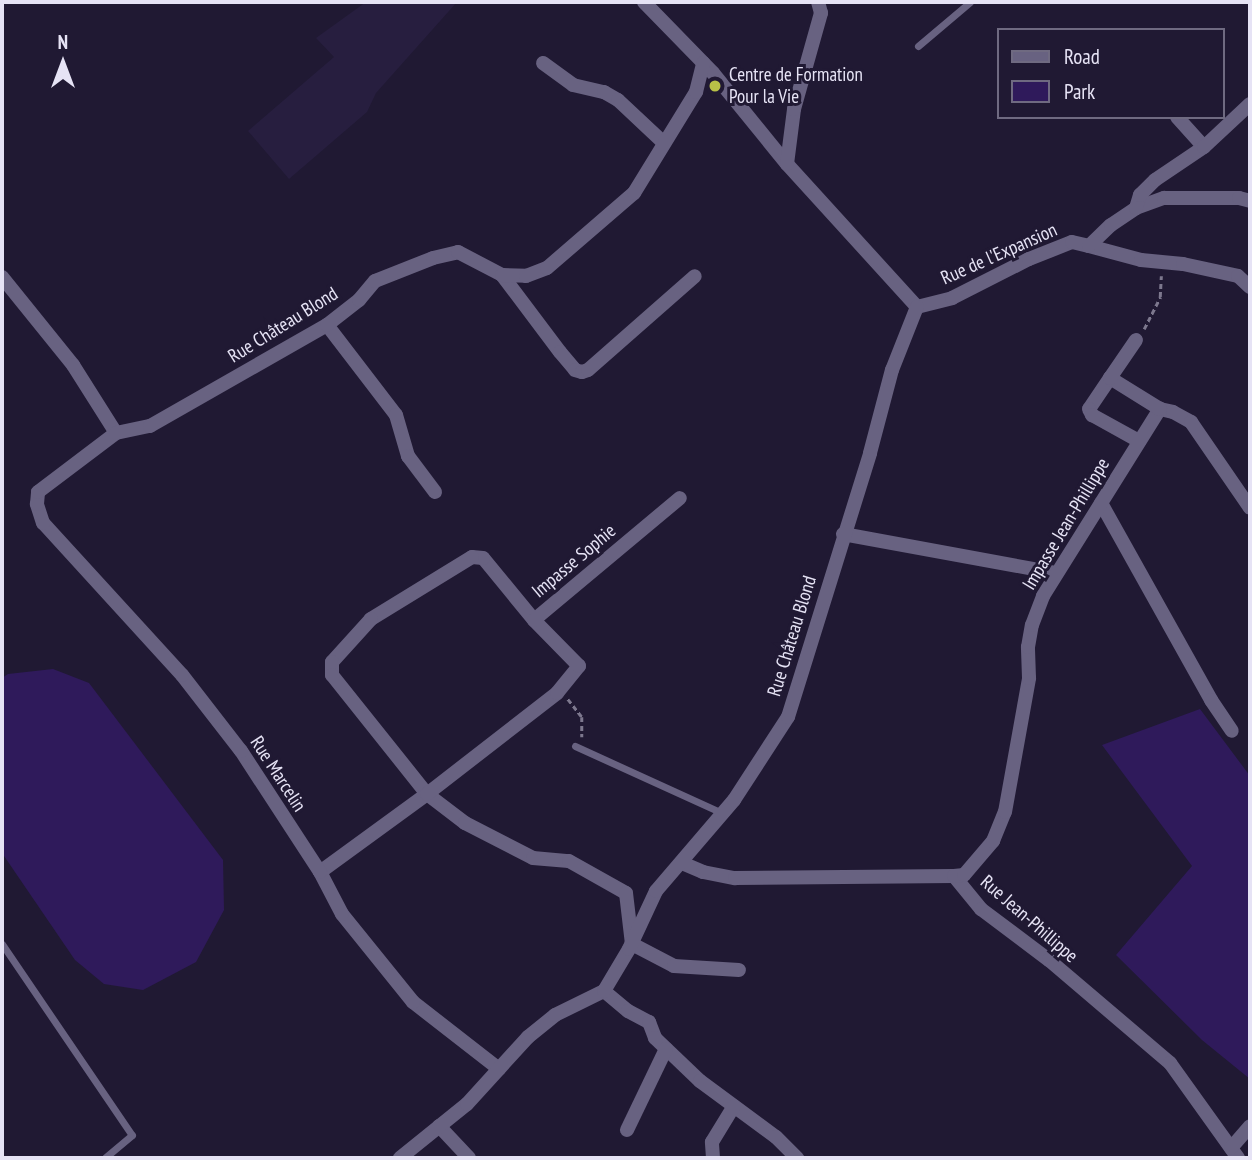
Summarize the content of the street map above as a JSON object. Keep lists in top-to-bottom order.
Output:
{
  "streets": {
    "street": [
      "Rue de l'Expansion",
      "Rue Château Blond",
      "Impasse Jean-Phillippe",
      "Impasse Sophie",
      "Rue Marcelin",
      "Rue Jean-Phillippe"
    ]
  },
  "crossings": [
    ["Rue de l'Expansion", "Rue Château Blond"],
    ["Rue Château Blond", "Rue Marcelin"],
    ["Rue Château Blond", "Rue Jean-Phillippe"],
    ["Impasse Jean-Phillippe", "Rue Jean-Phillippe"],
    ["Impasse Sophie", "Rue Marcelin"]
  ],
  "places": ["Centre de Formation Pour la Vie"],
  "legend": ["Road", "Park"],
  "north": "top"
}
